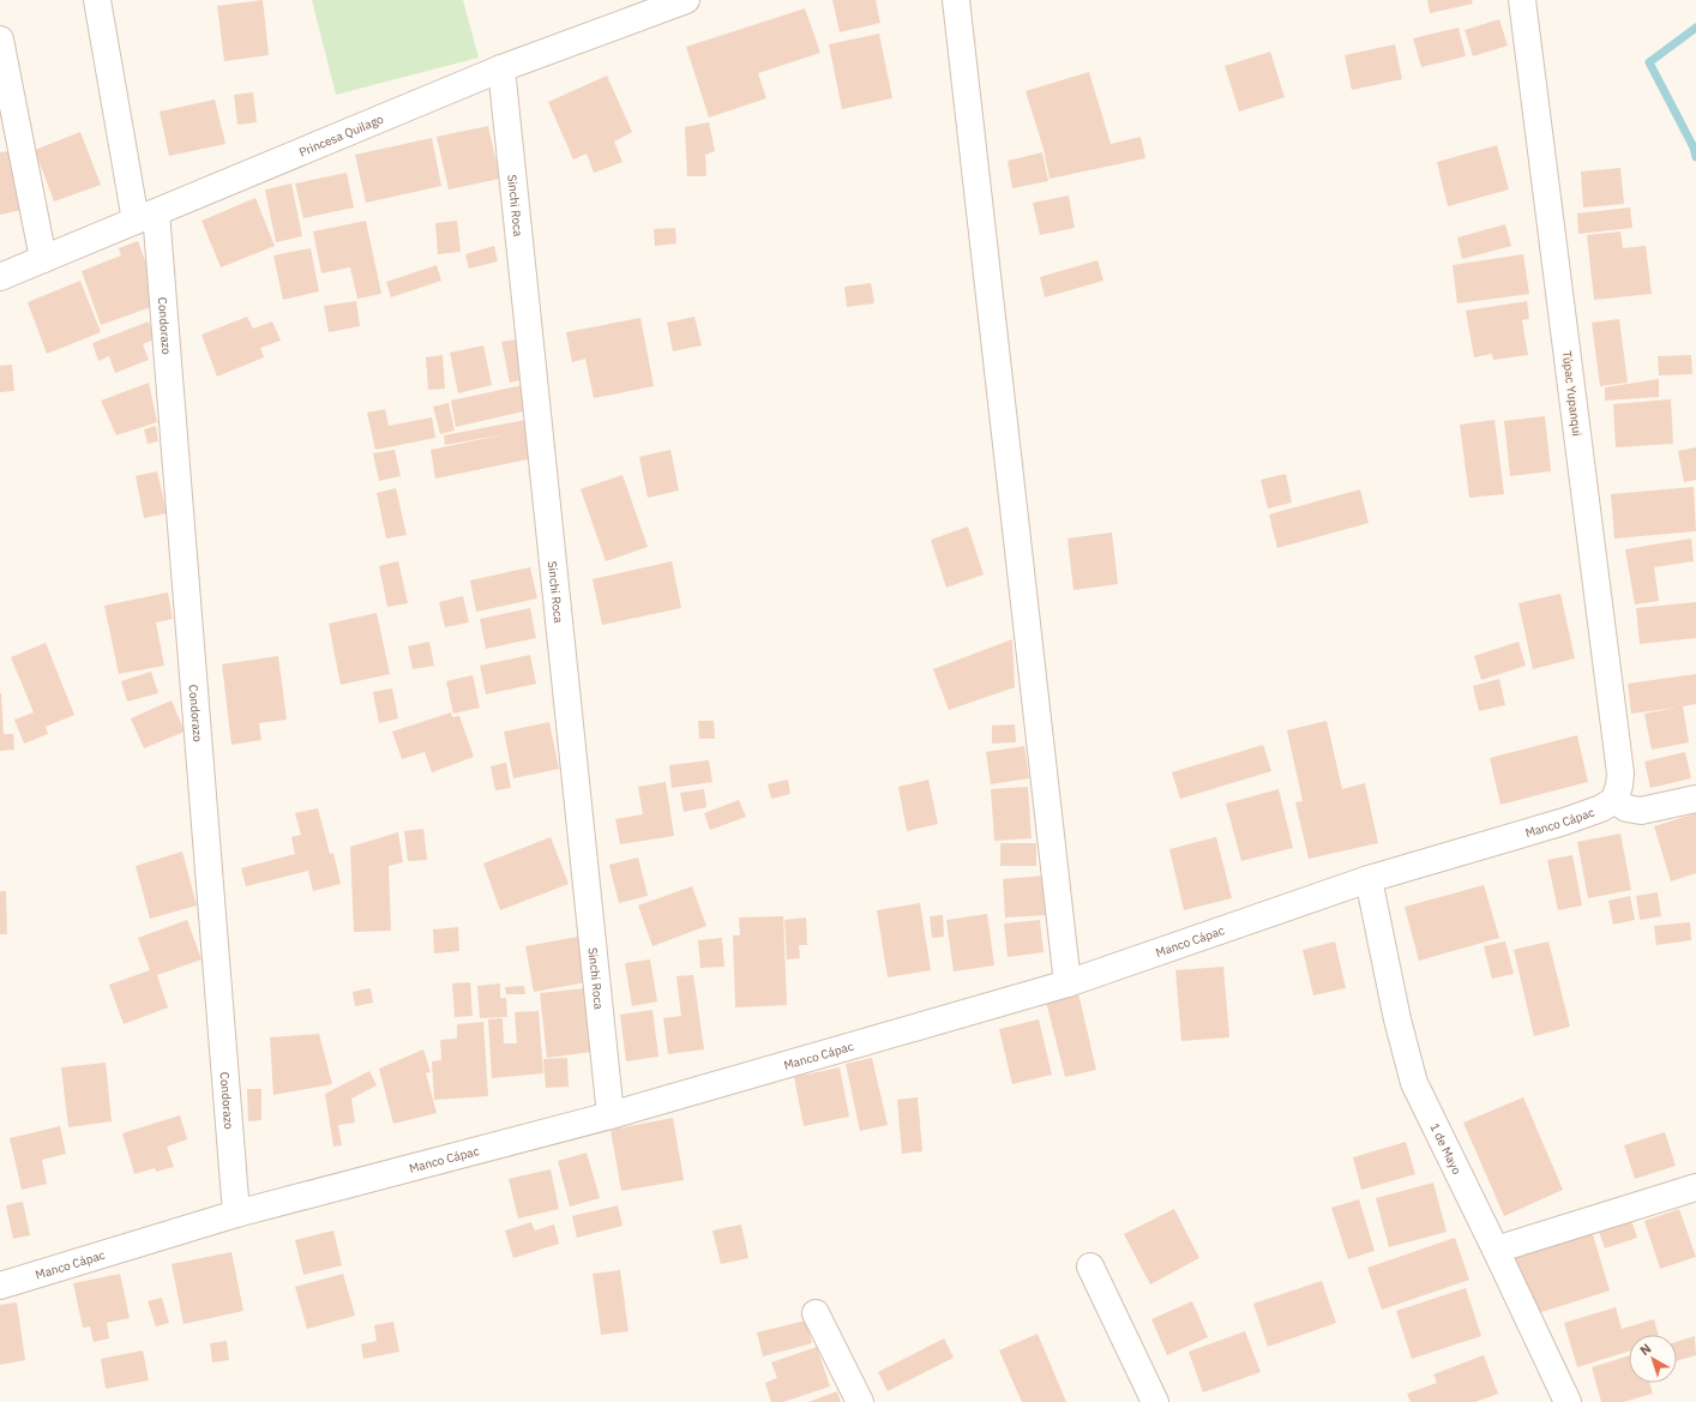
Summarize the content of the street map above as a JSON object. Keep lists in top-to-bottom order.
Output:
{
  "streets": {
    "street": [
      "Princesa Quilago",
      "Sinchi Roca",
      "Condorazo",
      "Túpac Yupanqui",
      "Manco Cápac",
      "1 de Mayo"
    ]
  },
  "crossings": [
    ["Princesa Quilago", "Sinchi Roca"],
    ["Princesa Quilago", "Condorazo"],
    ["Sinchi Roca", "Manco Cápac"],
    ["Condorazo", "Manco Cápac"],
    ["Túpac Yupanqui", "Manco Cápac"],
    ["Manco Cápac", "1 de Mayo"]
  ],
  "north": "top left"
}
